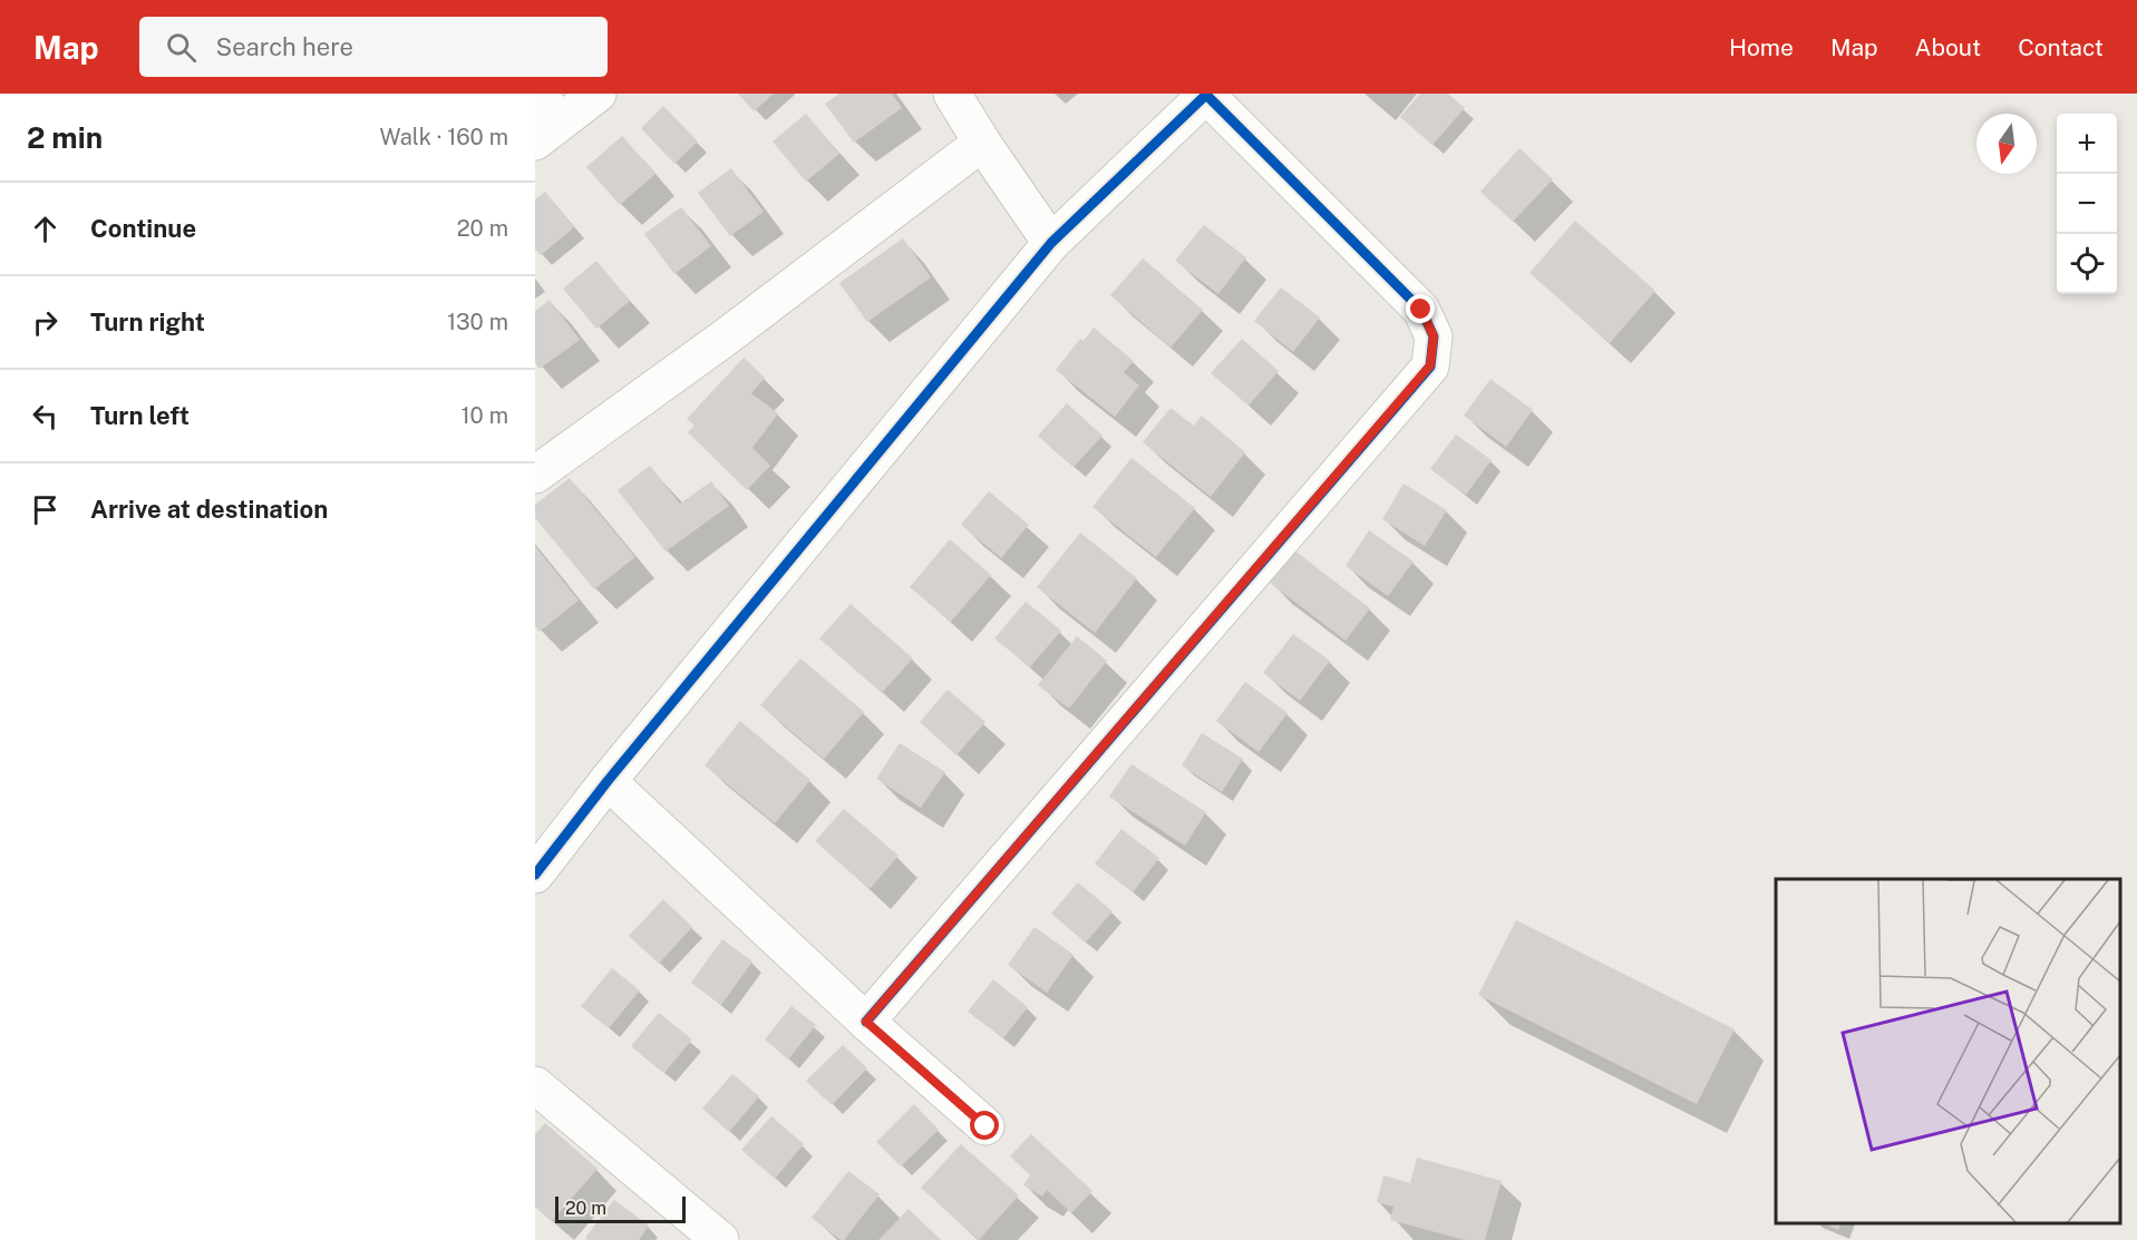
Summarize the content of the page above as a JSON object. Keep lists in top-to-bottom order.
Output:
{
  "scale_bar": "20 m",
  "north": "bottom",
  "page": {
    "header": "Map",
    "search": "Search here",
    "nav": [
      "Home",
      "Map",
      "About",
      "Contact"
    ],
    "heading": ["2 min", "Walk · 160 m"],
    "map_buttons": ["+", "−"],
    "list": [
      ["Continue", "20 m"],
      ["Turn right", "130 m"],
      ["Turn left", "10 m"],
      "Arrive at destination"
    ],
    "scale": "20 m"
  }
}
